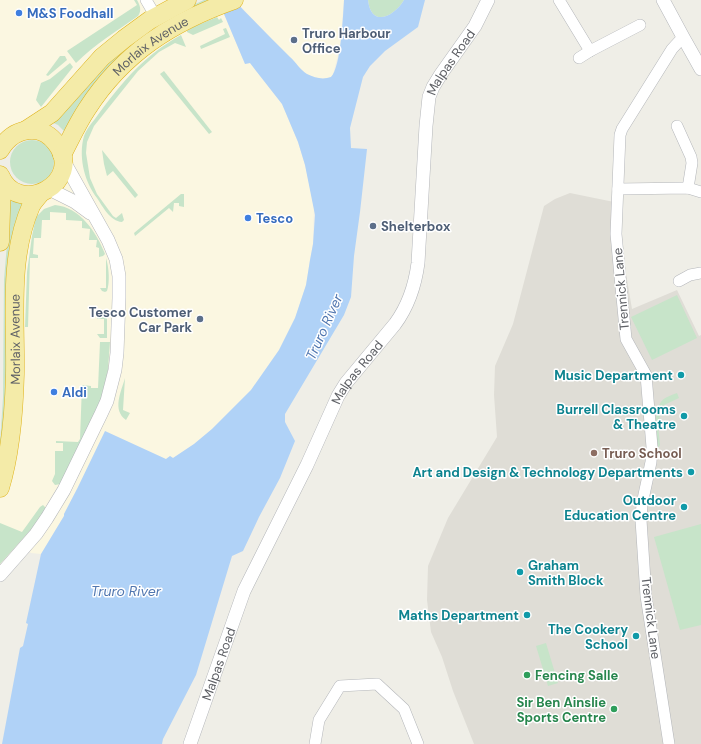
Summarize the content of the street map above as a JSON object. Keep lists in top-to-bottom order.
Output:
{
  "streets": {
    "highway": ["Morlaix Avenue"],
    "street": ["Malpas Road", "Trennick Lane"]
  },
  "water": ["Truro River"],
  "places": [
    "M&S Foodhall",
    "Truro Harbour Office",
    "Tesco",
    "Shelterbox",
    "Tesco Customer Car Park",
    "Music Department",
    "Aldi",
    "Burrell Classrooms & Theatre",
    "Truro School",
    "Art and Design & Technology Departments",
    "Outdoor Education Centre",
    "Graham Smith Block",
    "Maths Department",
    "The Cookery School",
    "Fencing Salle",
    "Sir Ben Ainslie Sports Centre"
  ]
}
